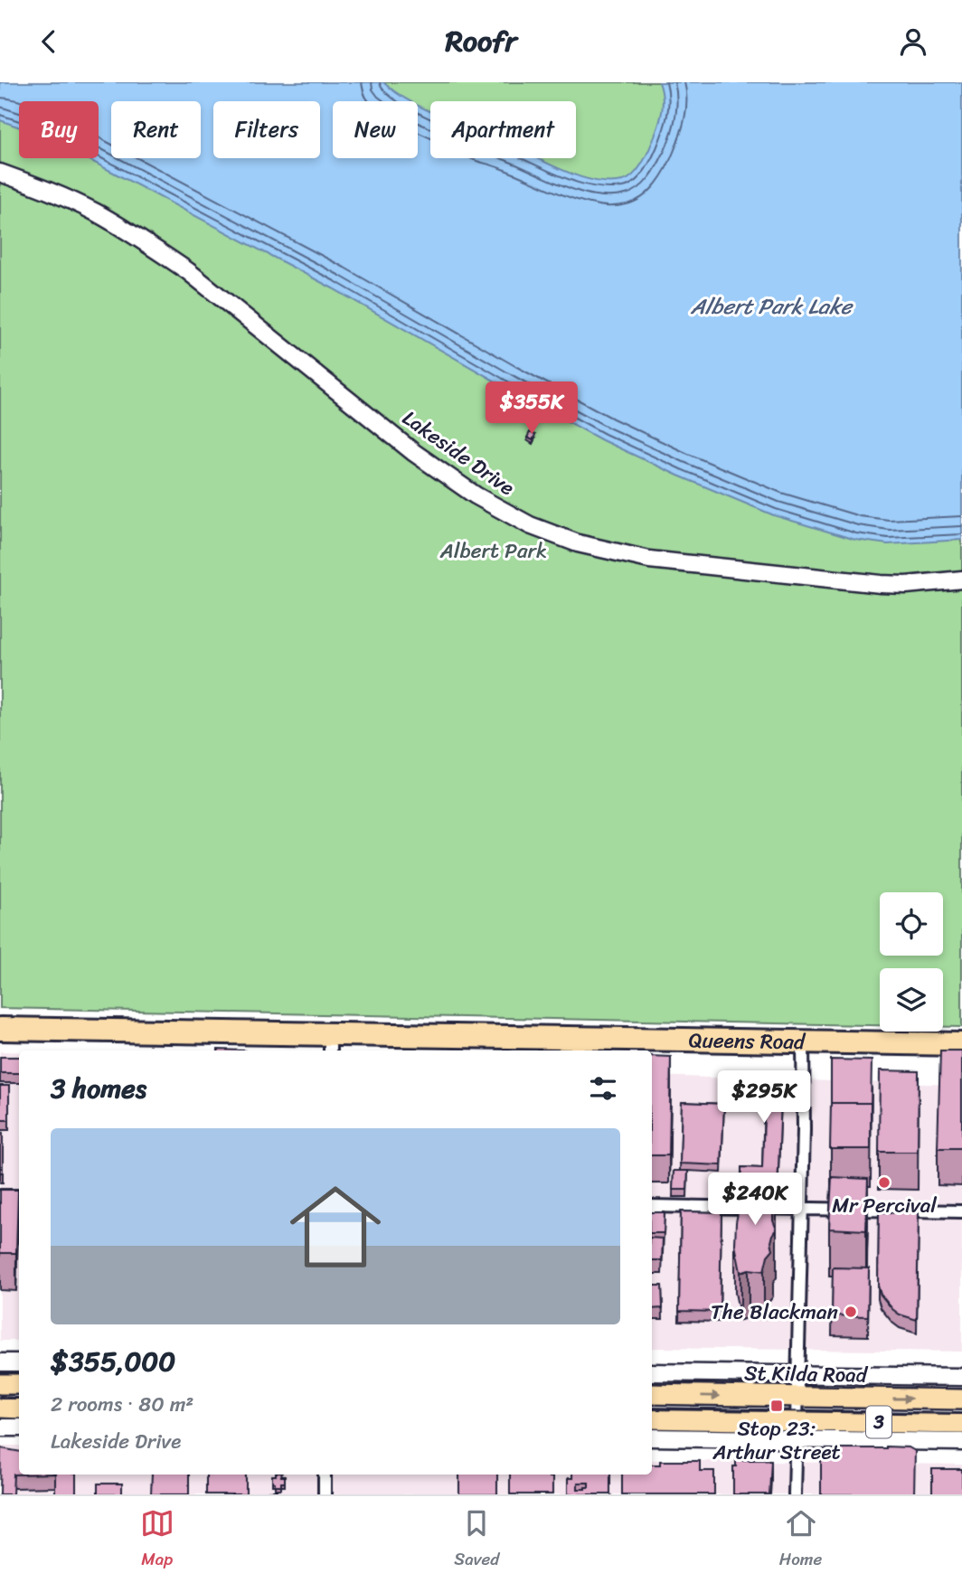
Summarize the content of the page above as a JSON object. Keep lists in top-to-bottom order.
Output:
{
  "streets": {
    "highway": ["Queens Road"],
    "main road": ["St Kilda Road", "3"],
    "street": ["Lakeside Drive"]
  },
  "water": ["Albert Park Lake"],
  "parks": ["Albert Park"],
  "places": {
    "other": ["Mr Percival", "The Blackman"],
    "transit": ["Stop 23: Arthur Street"]
  },
  "page": {
    "header": "Roofr",
    "chip": [
      "Buy",
      "Rent",
      "Filters",
      "New",
      "Apartment"
    ],
    "price": ["$355K", "$295K", "$240K"],
    "heading": "3 homes",
    "list": [
      {
        "name": "$355,000",
        "note": "2 rooms · 80 m² · Lakeside Drive"
      }
    ],
    "tabs": ["Map", "Saved", "Home"]
  }
}
